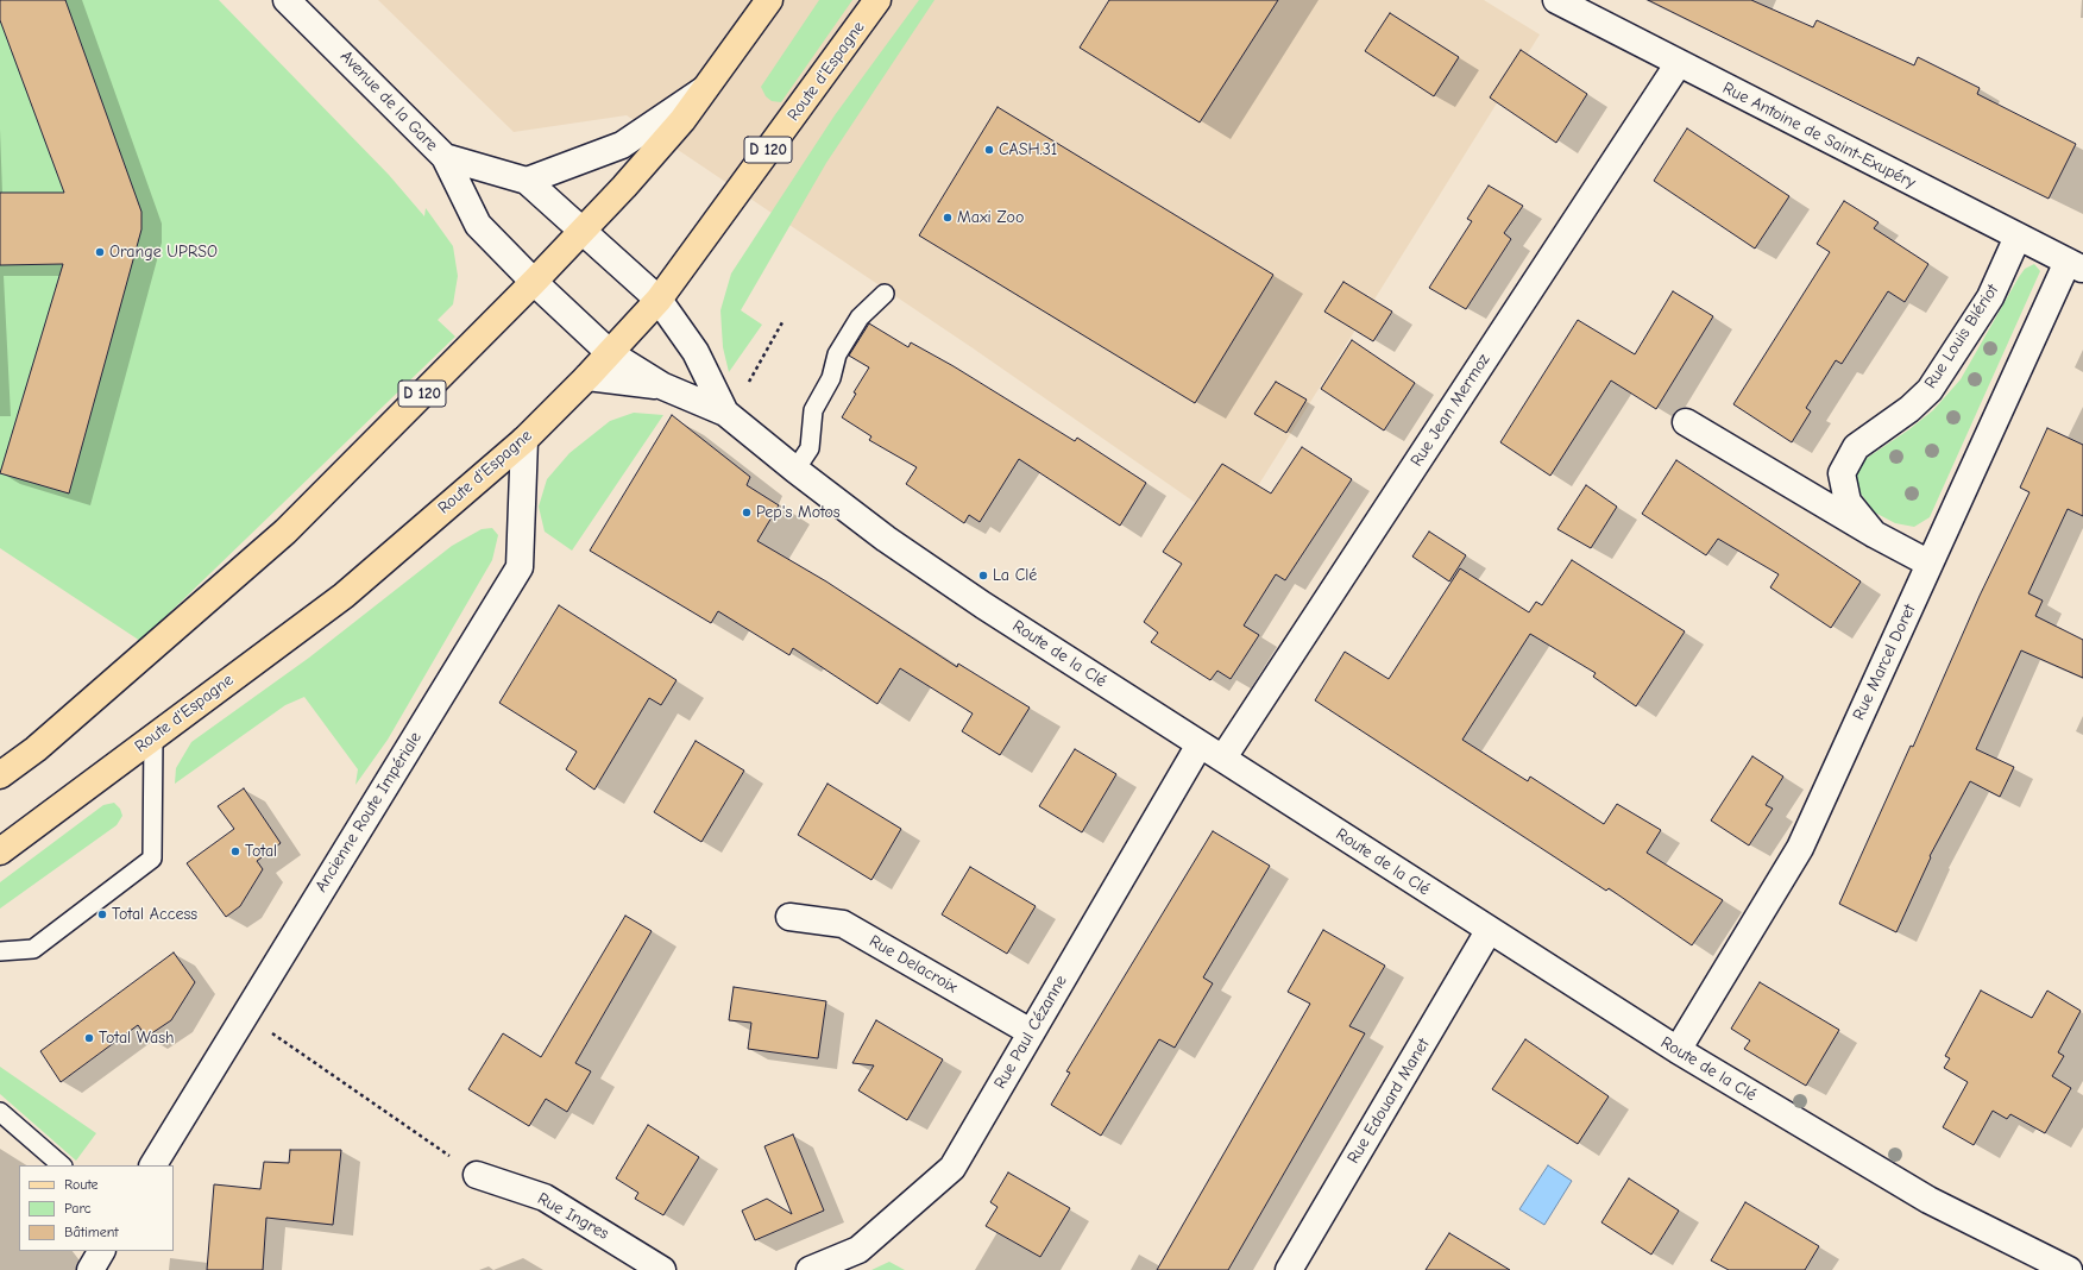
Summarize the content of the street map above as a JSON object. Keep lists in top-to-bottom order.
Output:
{
  "streets": {
    "main road": ["Route d'Espagne", "D 120"],
    "street": [
      "Avenue de la Gare",
      "Rue Antoine de Saint-Exupéry",
      "Rue Louis Blériot",
      "Rue Jean Mermoz",
      "Route de la Clé",
      "Rue Marcel Doret",
      "Ancienne Route Impériale",
      "Rue Delacroix",
      "Rue Paul Cézanne",
      "Rue Edouard Manet",
      "Rue Ingres"
    ]
  },
  "crossings": [
    ["Route d'Espagne", "Avenue de la Gare"],
    ["Route d'Espagne", "Route de la Clé"],
    ["Route d'Espagne", "Ancienne Route Impériale"],
    ["Avenue de la Gare", "D 120"],
    ["Avenue de la Gare", "Route de la Clé"],
    ["Rue Antoine de Saint-Exupéry", "Rue Louis Blériot"],
    ["Rue Antoine de Saint-Exupéry", "Rue Jean Mermoz"],
    ["Rue Antoine de Saint-Exupéry", "Rue Marcel Doret"],
    ["D 120", "Route de la Clé"],
    ["Rue Louis Blériot", "Rue Marcel Doret"],
    ["Rue Jean Mermoz", "Route de la Clé"],
    ["Route de la Clé", "Rue Marcel Doret"],
    ["Route de la Clé", "Rue Paul Cézanne"],
    ["Route de la Clé", "Rue Edouard Manet"],
    ["Rue Delacroix", "Rue Paul Cézanne"]
  ],
  "places": [
    "CASH.31",
    "Maxi Zoo",
    "Orange UPRSO",
    "Pep's Motos",
    "La Clé",
    "Total",
    "Total Access",
    "Total Wash"
  ],
  "legend": ["Route", "Parc", "Bâtiment"]
}
